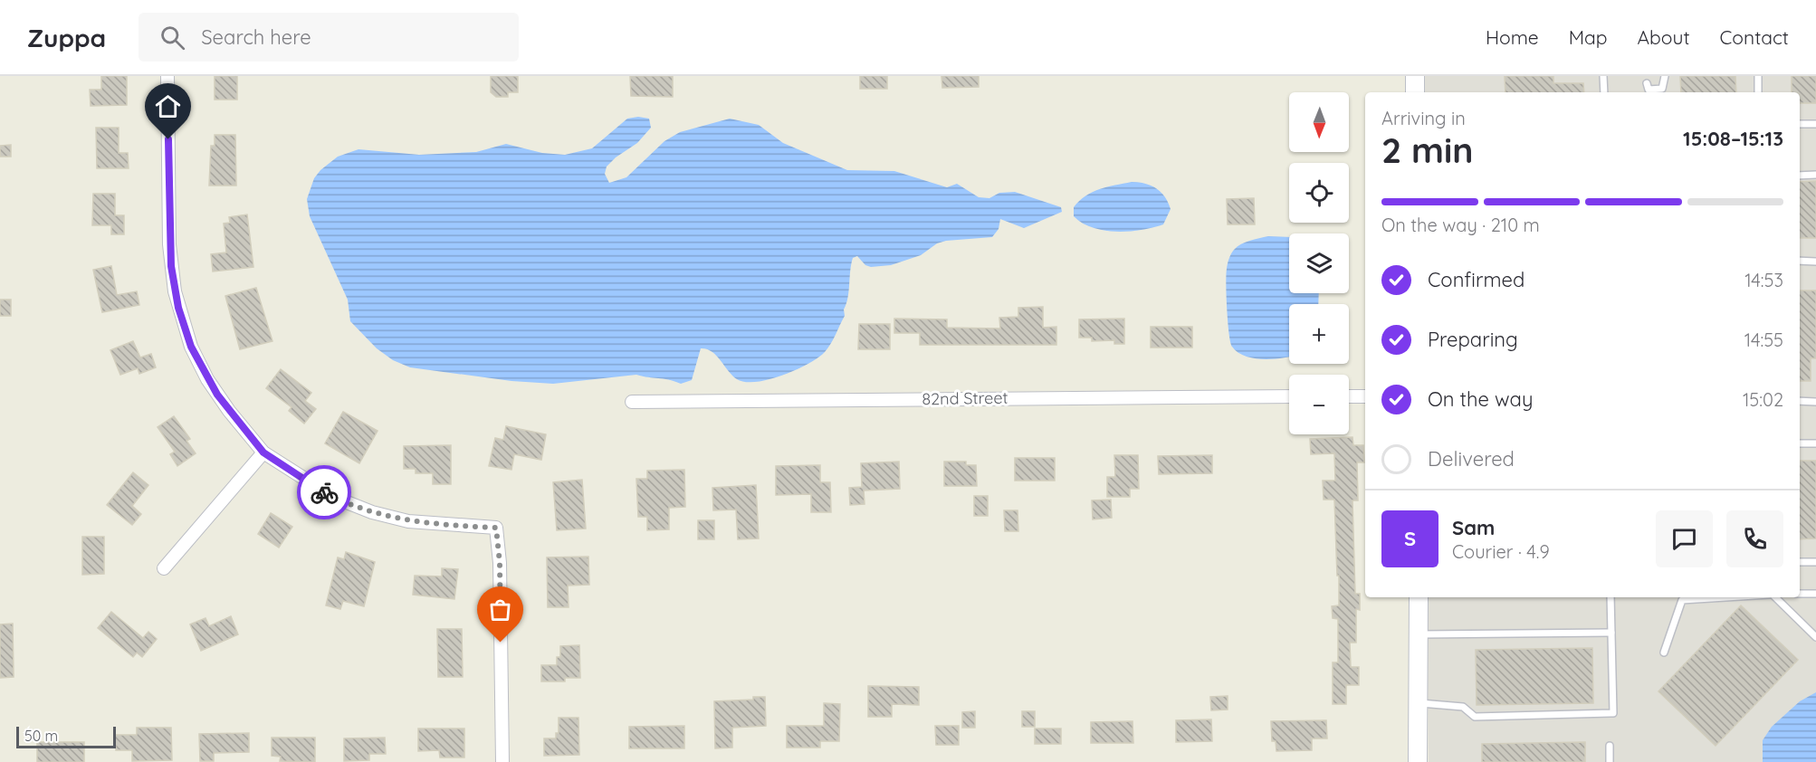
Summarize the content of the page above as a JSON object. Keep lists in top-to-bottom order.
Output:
{
  "streets": {
    "street": ["82nd Street"]
  },
  "scale_bar": "50 m",
  "north": "bottom",
  "page": {
    "header": "Zuppa",
    "search": "Search here",
    "nav": [
      "Home",
      "Map",
      "About",
      "Contact"
    ],
    "map_buttons": ["+", "−"],
    "heading": ["2 min", "Arriving in", "15:08–15:13"],
    "panel": ["Sam", "Courier · 4.9"],
    "bar": "On the way · 210 m",
    "list": [
      ["Confirmed", "14:53"],
      ["Preparing", "14:55"],
      ["On the way", "15:02"],
      "Delivered"
    ],
    "round": "S",
    "scale": "50 m"
  }
}
